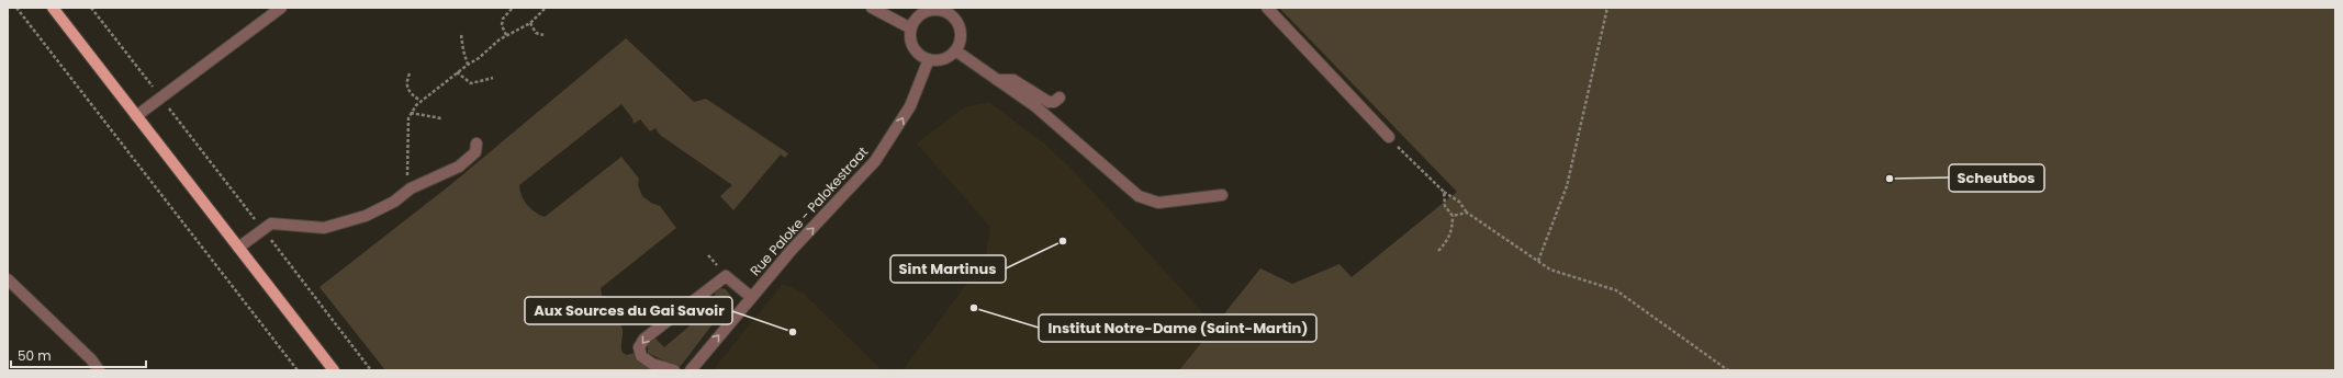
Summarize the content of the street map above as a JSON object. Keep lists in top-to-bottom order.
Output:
{
  "streets": {
    "street": ["Rue Paloke - Palokestraat"]
  },
  "one_way": ["Rue Paloke - Palokestraat"],
  "places": [
    "Scheutbos",
    "Sint Martinus",
    "Institut Notre-Dame (Saint-Martin)",
    "Aux Sources du Gai Savoir"
  ],
  "scale_bar": "50 m"
}
